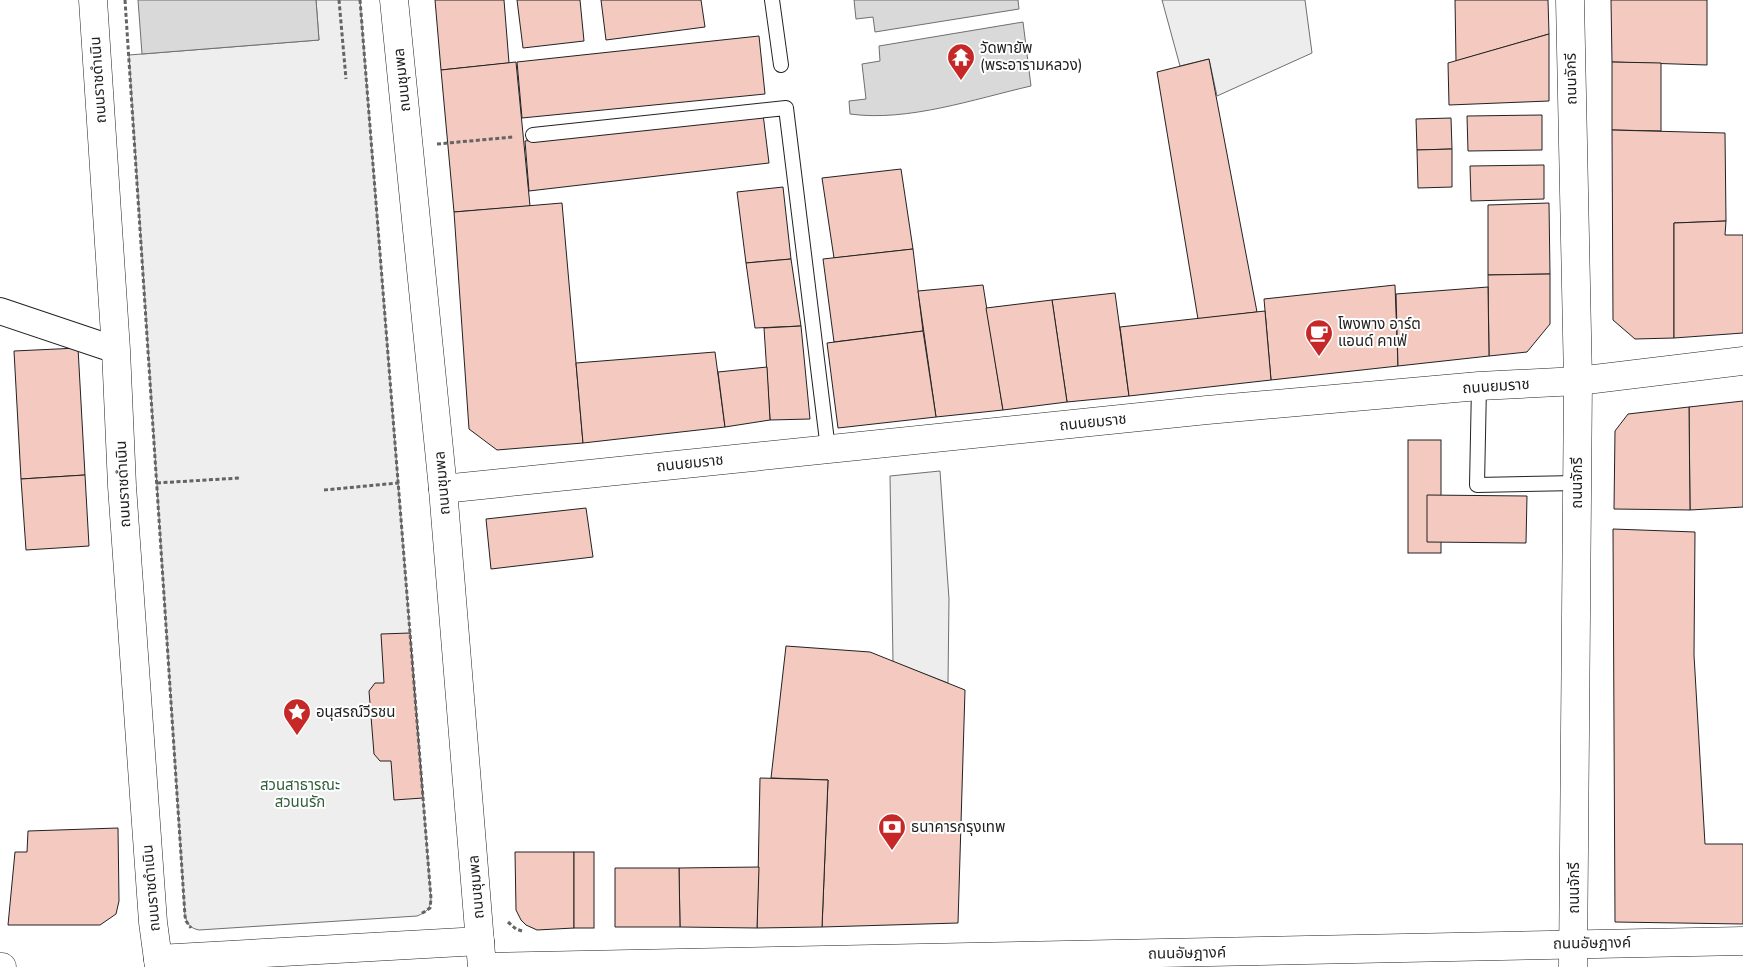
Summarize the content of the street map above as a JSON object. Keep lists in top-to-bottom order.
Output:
{
  "streets": {
    "main road": [
      "ถนนจักรี",
      "ถนนราชดำเนิน",
      "ถนนชุมพล",
      "ถนนยมราช",
      "ถนนอัษฎางค์"
    ]
  },
  "crossings": [
    ["ถนนจักรี", "ถนนยมราช"],
    ["ถนนจักรี", "ถนนอัษฎางค์"],
    ["ถนนราชดำเนิน", "ถนนอัษฎางค์"],
    ["ถนนชุมพล", "ถนนยมราช"],
    ["ถนนชุมพล", "ถนนอัษฎางค์"]
  ],
  "parks": ["สวนสาธารณะ สวนนรัก"],
  "places": {
    "temple": ["วัดพายัพ (พระอารามหลวง)"],
    "cafe": ["โพงพาง อาร์ต แอนด์ คาเฟ่"],
    "place": ["อนุสรณ์วีรชน"],
    "bank": ["ธนาคารกรุงเทพ"]
  }
}
